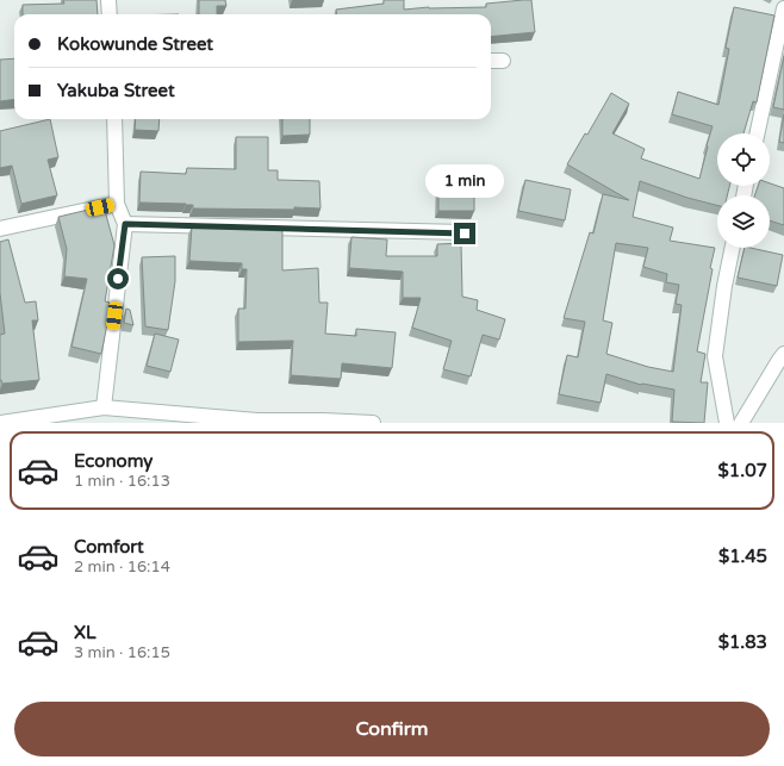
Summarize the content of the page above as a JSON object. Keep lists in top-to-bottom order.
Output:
{
  "page": {
    "banner": ["Kokowunde Street", "Yakuba Street"],
    "bubble": "1 min",
    "list": [
      {
        "name": "Economy",
        "note": "1 min · 16:13",
        "value": "$1.07"
      },
      {
        "name": "Comfort",
        "note": "2 min · 16:14",
        "value": "$1.45"
      },
      {
        "name": "XL",
        "note": "3 min · 16:15",
        "value": "$1.83"
      }
    ],
    "buttons": "Confirm"
  }
}
